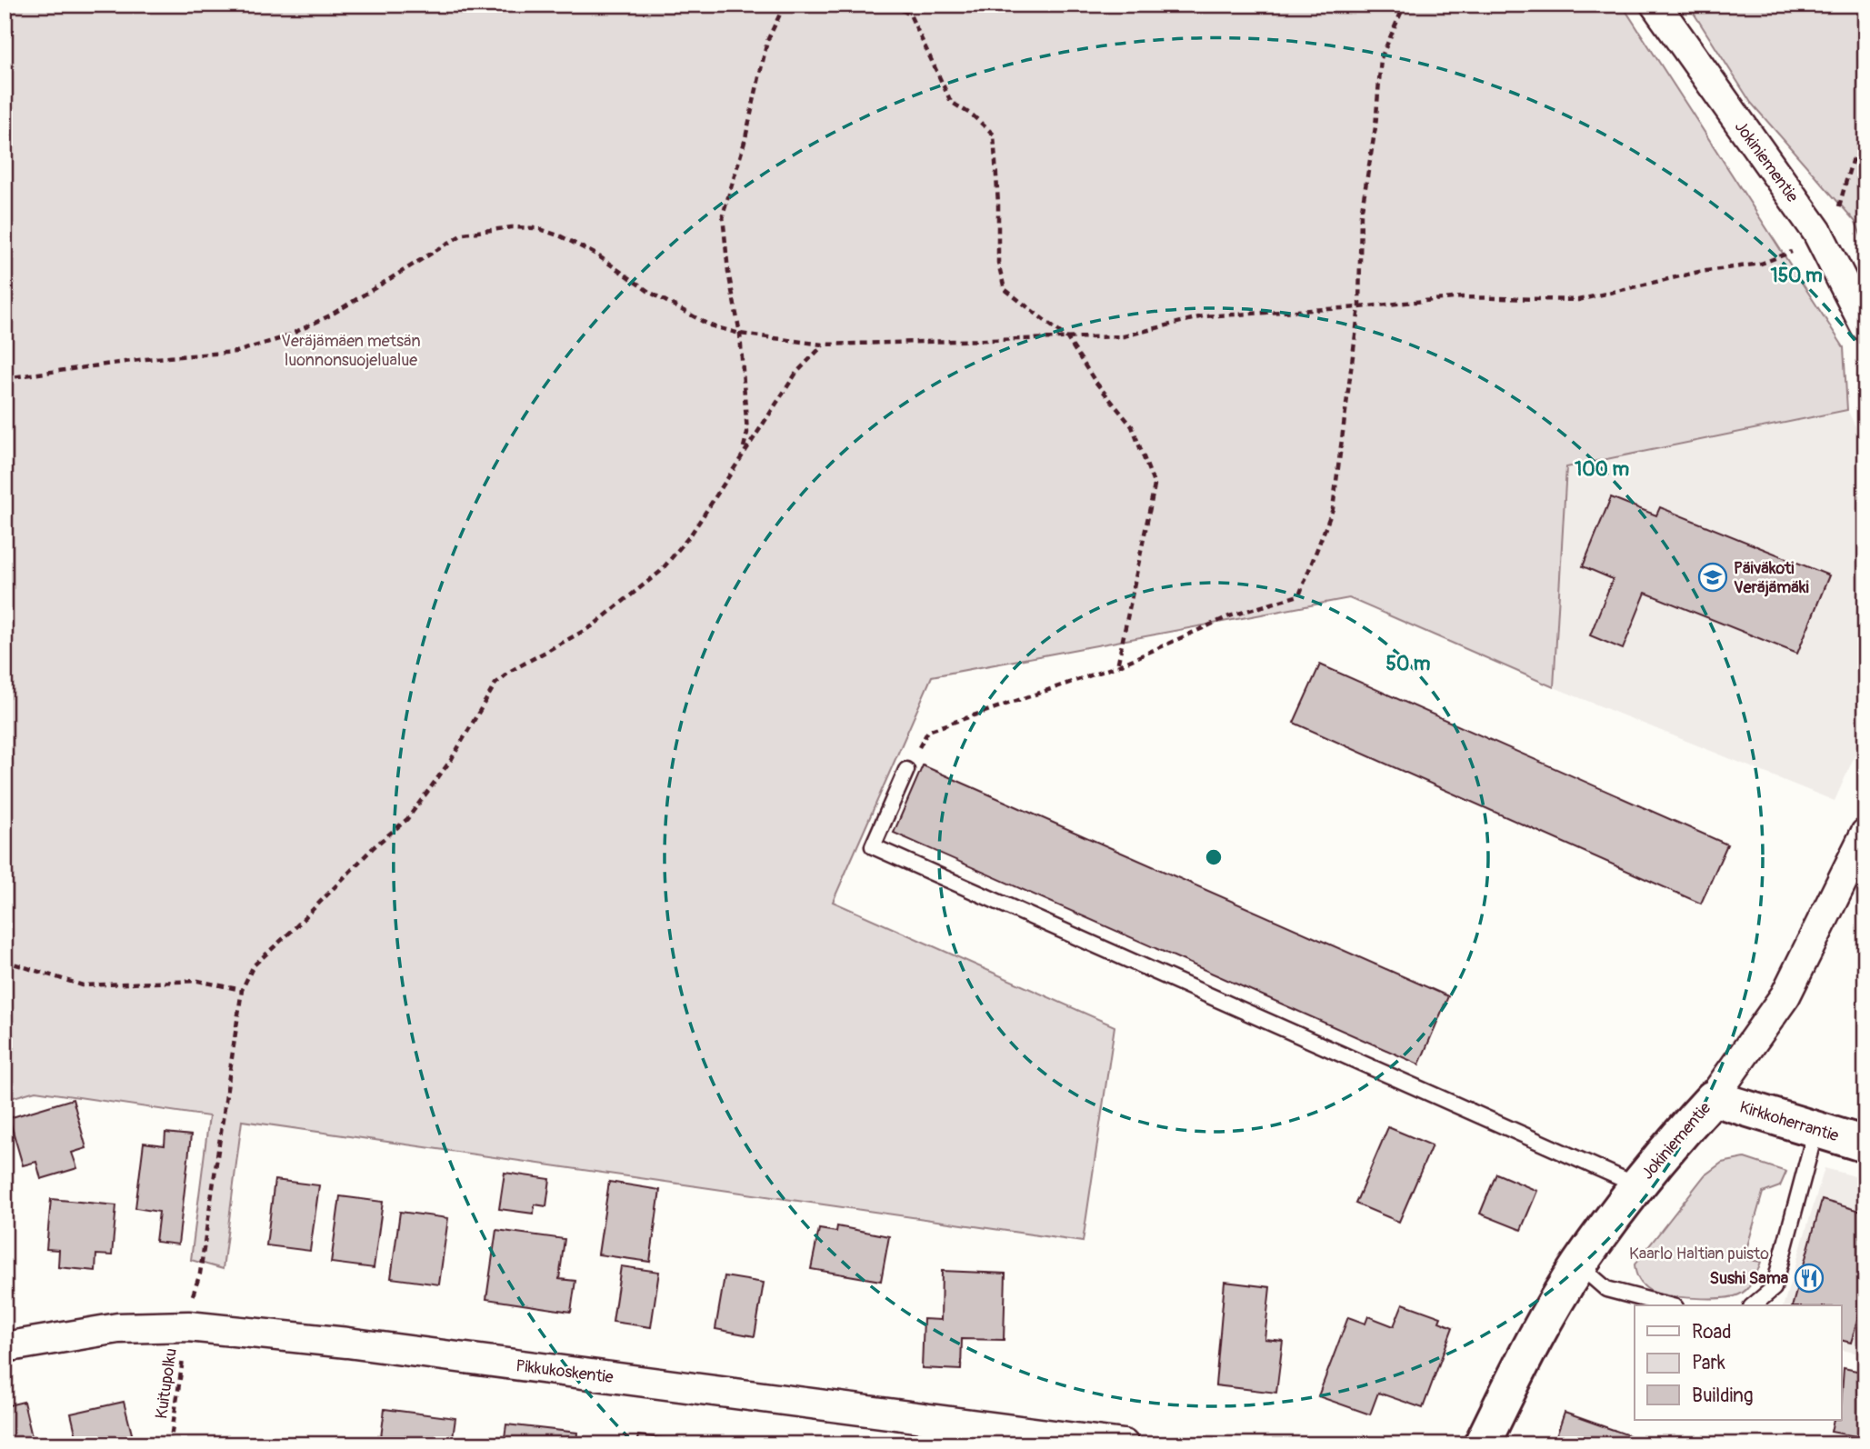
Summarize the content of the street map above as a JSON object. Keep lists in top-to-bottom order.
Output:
{
  "streets": {
    "street": ["Jokiniementie", "Kirkkoherrantie", "Pikkukoskentie"],
    "path": ["Kuitupolku"]
  },
  "crossings": [
    ["Jokiniementie", "Kirkkoherrantie"],
    ["Pikkukoskentie", "Kuitupolku"]
  ],
  "parks": ["Veräjämäen metsän luonnonsuojelualue", "Kaarlo Haltian puisto"],
  "places": {
    "school or university": ["Päiväkoti Veräjämäki"],
    "restaurant": ["Sushi Sama"]
  },
  "legend": ["Road", "Park", "Building"],
  "rings": ["150 m", "100 m", "50 m"]
}
